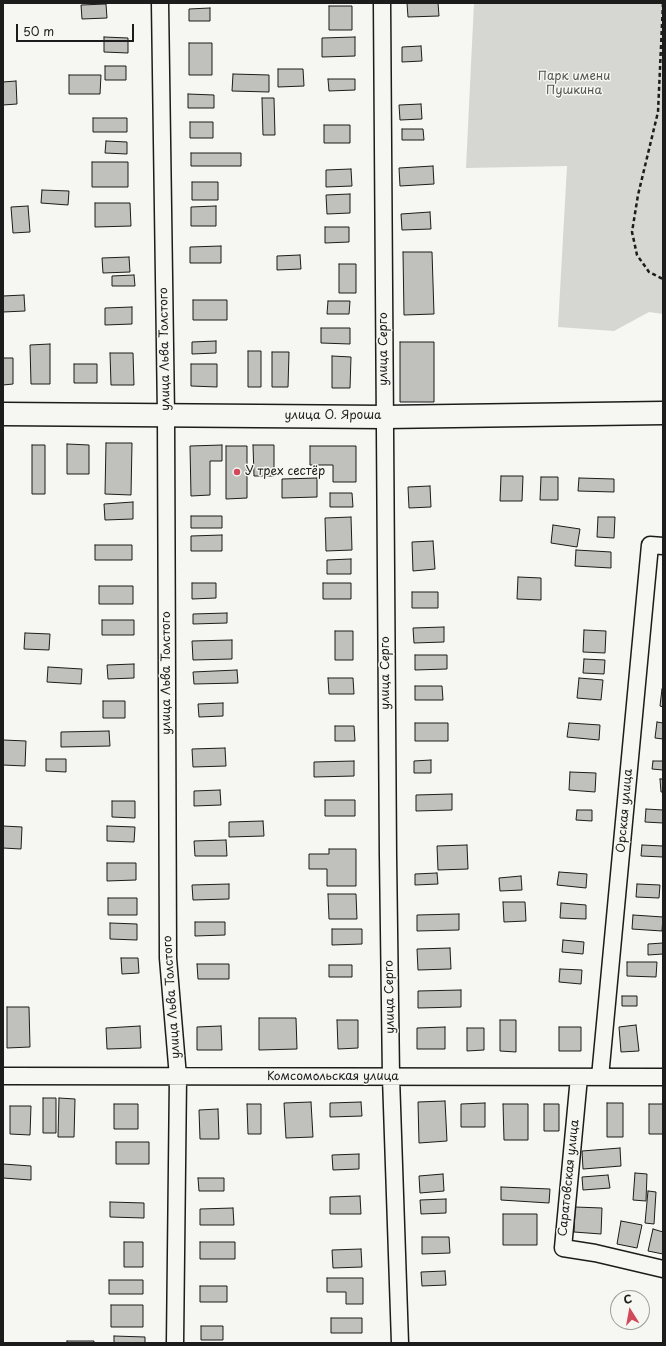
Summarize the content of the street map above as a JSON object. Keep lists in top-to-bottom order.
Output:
{
  "streets": {
    "main road": ["улица О. Яроша"],
    "street": [
      "улица Льва Толстого",
      "улица Серго",
      "Орская улица",
      "Комсомольская улица",
      "Саратовская улица"
    ]
  },
  "crossings": [
    ["улица Льва Толстого", "улица О. Яроша"],
    ["улица Льва Толстого", "Комсомольская улица"],
    ["улица Серго", "улица О. Яроша"],
    ["улица Серго", "Комсомольская улица"],
    ["Орская улица", "Комсомольская улица"],
    ["Комсомольская улица", "Саратовская улица"]
  ],
  "parks": ["Парк имени Пушкина"],
  "places": ["У трех сестёр"],
  "scale_bar": "50 m",
  "north": "top"
}
